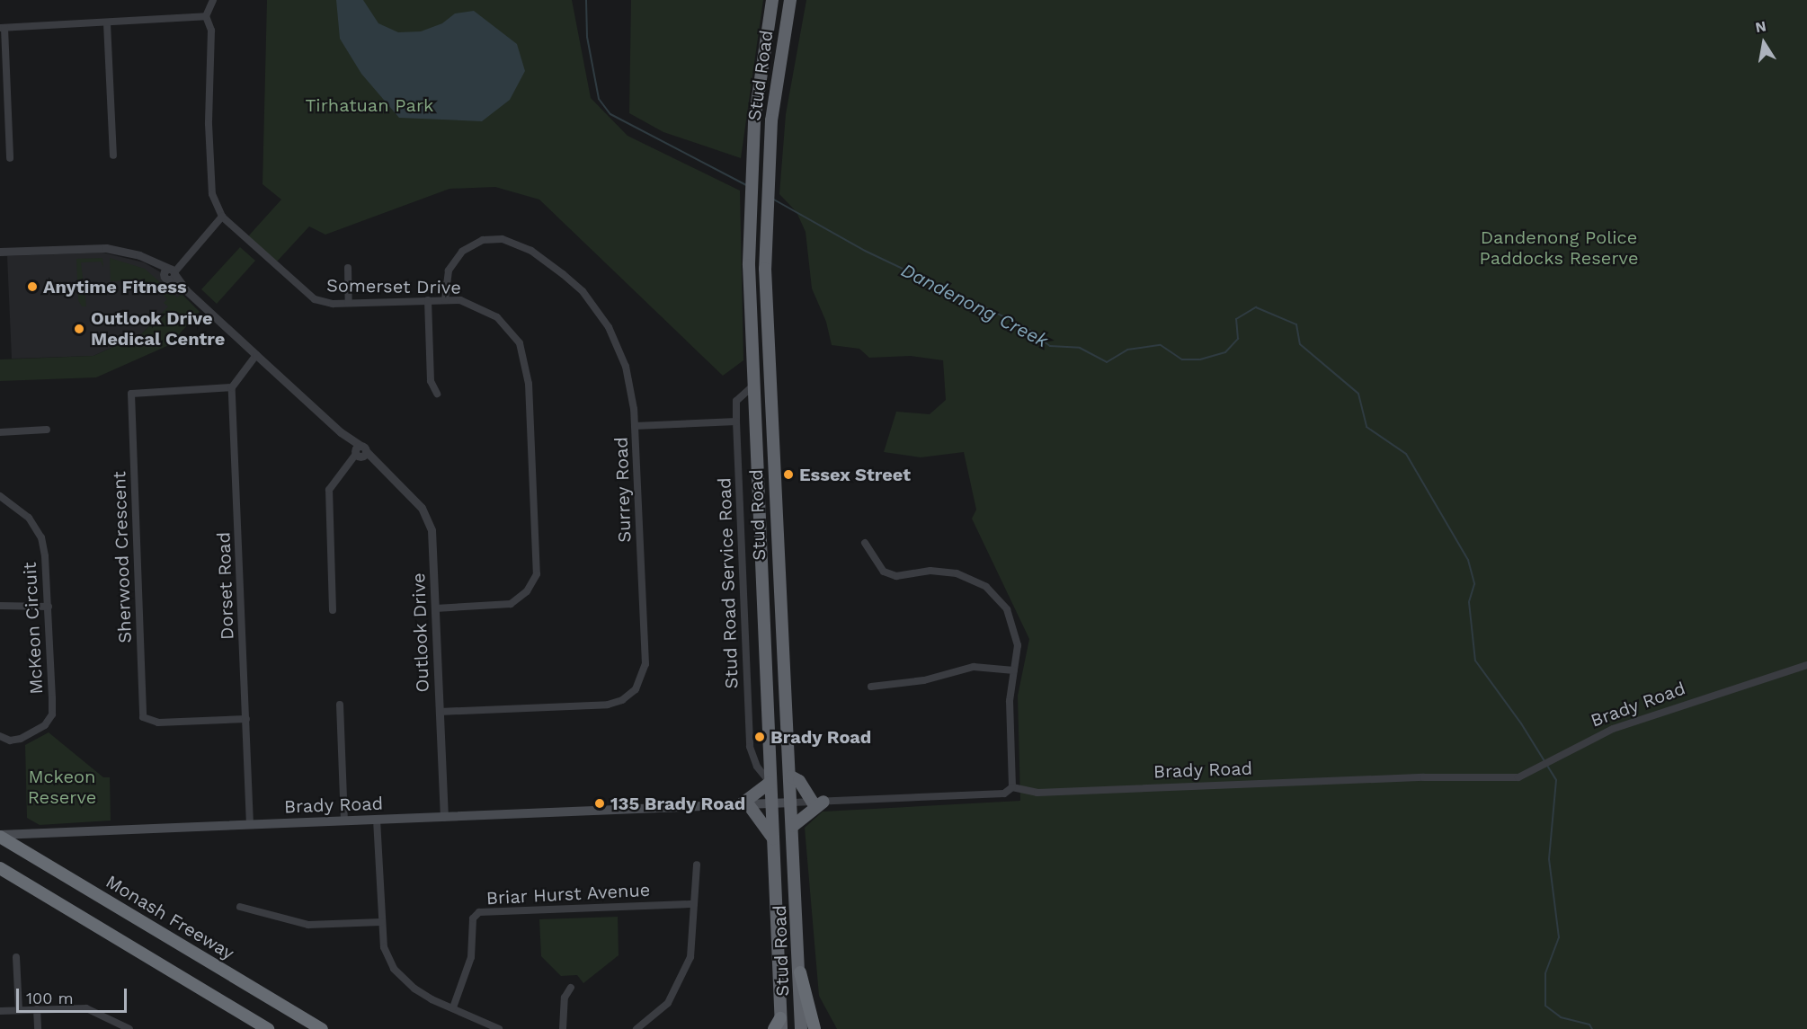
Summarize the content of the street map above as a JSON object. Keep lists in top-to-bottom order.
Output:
{
  "streets": {
    "highway": ["Stud Road", "Monash Freeway"],
    "main road": ["Brady Road"],
    "street": [
      "Somerset Drive",
      "Surrey Road",
      "Sherwood Crescent",
      "Stud Road Service Road",
      "Dorset Road",
      "McKeon Circuit",
      "Outlook Drive",
      "Briar Hurst Avenue"
    ]
  },
  "crossings": [
    ["Stud Road", "Stud Road Service Road"],
    ["Stud Road", "Brady Road"],
    ["Somerset Drive", "Surrey Road"],
    ["Somerset Drive", "Outlook Drive"],
    ["Surrey Road", "Outlook Drive"],
    ["Sherwood Crescent", "Dorset Road"],
    ["Dorset Road", "Brady Road"],
    ["Outlook Drive", "Brady Road"],
    ["Brady Road", "Monash Freeway"]
  ],
  "water": ["Dandenong Creek"],
  "parks": ["Tirhatuan Park", "Dandenong Police Paddocks Reserve", "Mckeon Reserve"],
  "places": [
    "Anytime Fitness",
    "Outlook Drive Medical Centre",
    "Essex Street",
    "Brady Road",
    "135 Brady Road"
  ],
  "scale_bar": "100 m",
  "north": "top"
}
